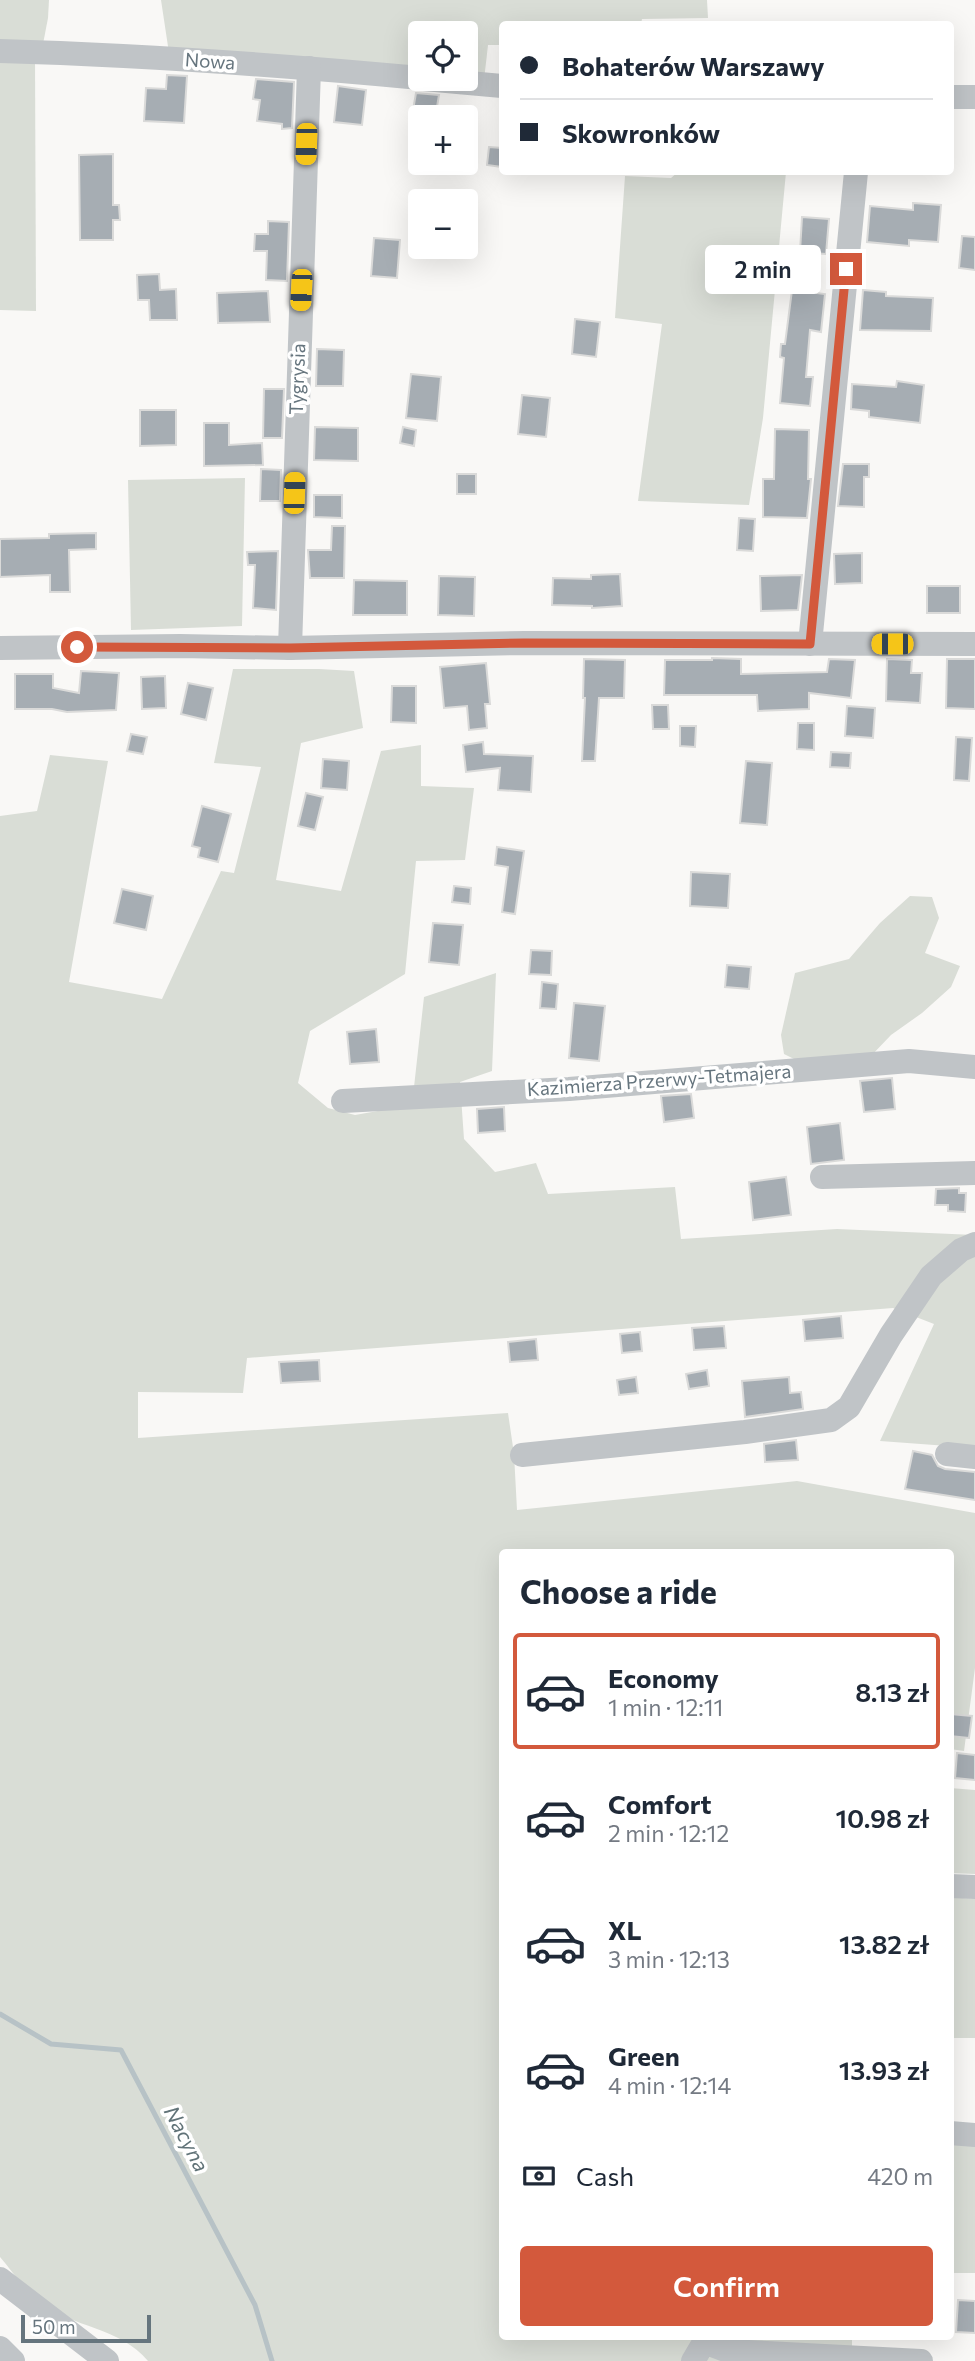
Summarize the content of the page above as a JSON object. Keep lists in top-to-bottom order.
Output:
{
  "streets": {
    "street": ["Nowa", "Tygrysia", "Kazimierza Przerwy-Tetmajera"]
  },
  "crossings": [
    ["Nowa", "Tygrysia"]
  ],
  "water": ["Nacyna"],
  "scale_bar": "50 m",
  "page": {
    "map_buttons": ["+", "−"],
    "banner": ["Bohaterów Warszawy", "Skowronków"],
    "bubble": "2 min",
    "heading": "Choose a ride",
    "list": [
      {
        "name": "Economy",
        "note": "1 min · 12:11",
        "value": "8.13 zł"
      },
      {
        "name": "Comfort",
        "note": "2 min · 12:12",
        "value": "10.98 zł"
      },
      {
        "name": "XL",
        "note": "3 min · 12:13",
        "value": "13.82 zł"
      },
      {
        "name": "Green",
        "note": "4 min · 12:14",
        "value": "13.93 zł"
      }
    ],
    "pay": ["Cash", "420 m"],
    "buttons": "Confirm",
    "scale": "50 m"
  }
}
